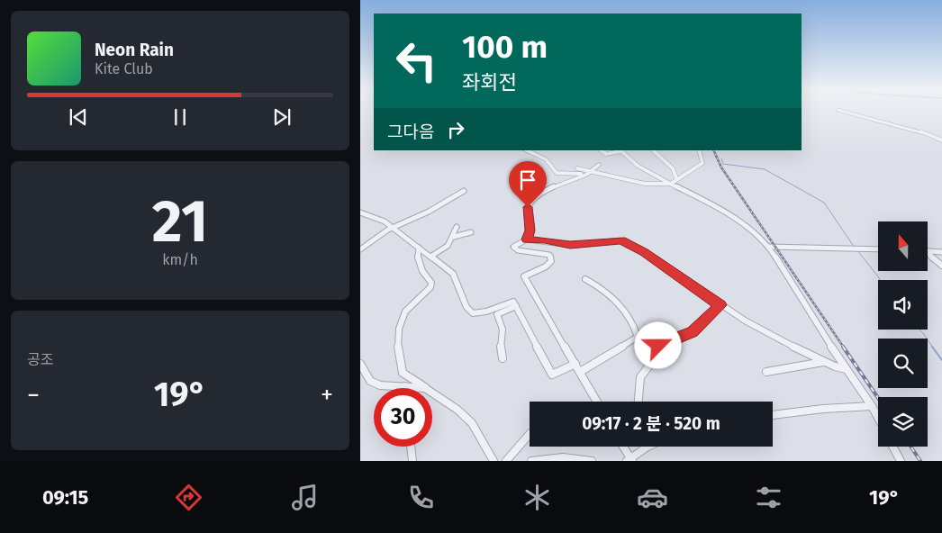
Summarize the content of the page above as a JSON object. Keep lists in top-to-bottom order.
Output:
{
  "north": "top",
  "page": {
    "turn": ["100 m", "좌회전"],
    "song": ["Neon Rain", "Kite Club"],
    "then": "그다음",
    "tile": [
      ["21", "km/h"],
      "공조"
    ],
    "heat": ["−", "19°", "+"],
    "limit": "30",
    "trip": "09:17 · 2 분 · 520 m",
    "tabs": ["09:15", "19°"]
  }
}
